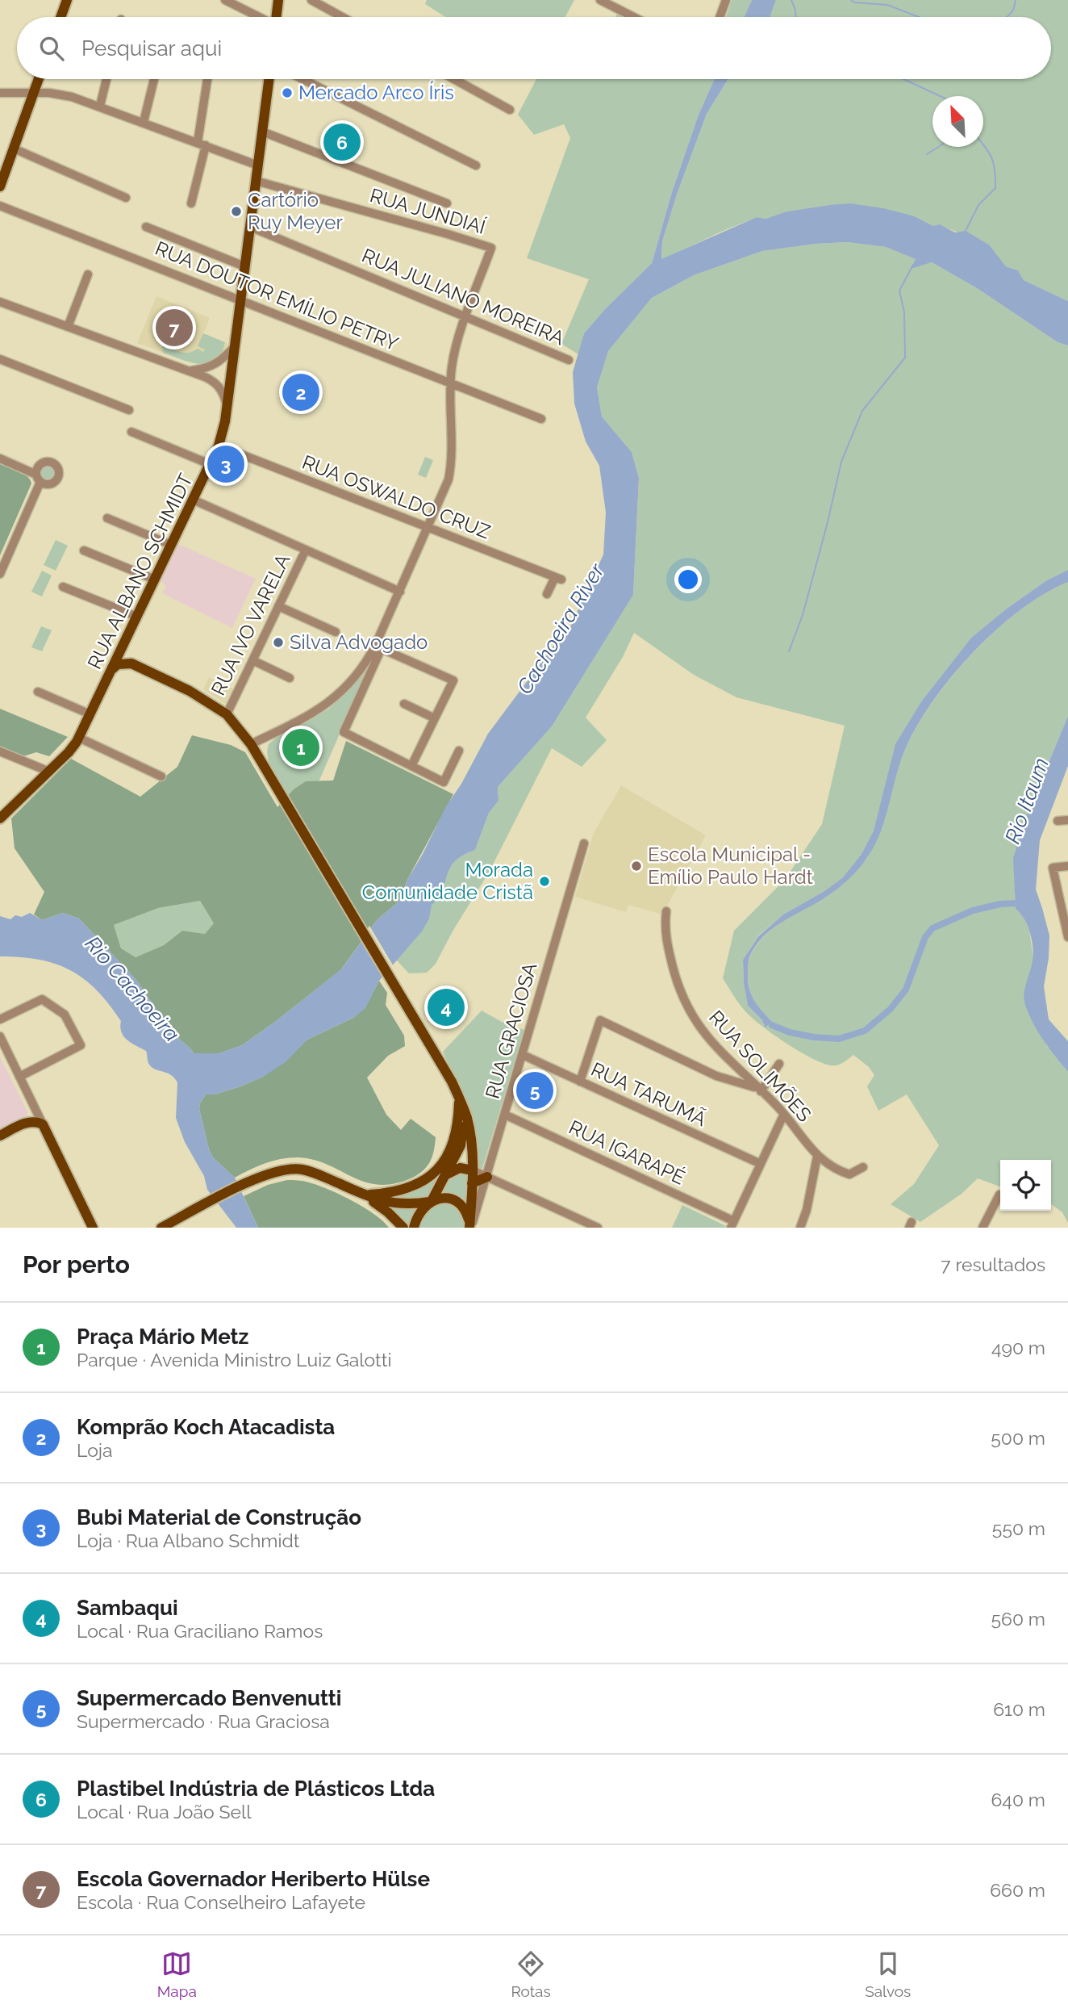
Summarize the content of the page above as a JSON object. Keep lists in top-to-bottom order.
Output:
{
  "streets": {
    "main road": ["RUA ALBANO SCHMIDT"],
    "street": [
      "RUA JUNDIAÍ",
      "RUA DOUTOR EMÍLIO PETRY",
      "RUA JULIANO MOREIRA",
      "RUA OSWALDO CRUZ",
      "RUA IVO VARELA",
      "RUA GRACIOSA",
      "RUA SOLIMÕES",
      "RUA TARUMÃ",
      "RUA IGARAPÉ"
    ]
  },
  "crossings": [
    ["RUA JUNDIAÍ", "RUA JULIANO MOREIRA"],
    ["RUA JUNDIAÍ", "RUA ALBANO SCHMIDT"],
    ["RUA DOUTOR EMÍLIO PETRY", "RUA ALBANO SCHMIDT"],
    ["RUA JULIANO MOREIRA", "RUA ALBANO SCHMIDT"],
    ["RUA OSWALDO CRUZ", "RUA ALBANO SCHMIDT"],
    ["RUA GRACIOSA", "RUA TARUMÃ"],
    ["RUA GRACIOSA", "RUA IGARAPÉ"]
  ],
  "water": ["Cachoeira River", "Rio Itaum", "Rio Cachoeira"],
  "places": [
    "Mercado Arco Íris",
    "Cartório Ruy Meyer",
    "Silva Advogado",
    "Escola Municipal - Emílio Paulo Hardt",
    "Morada Comunidade Cristã"
  ],
  "north": "top left",
  "page": {
    "search": "Pesquisar aqui",
    "pins": [
      "6",
      "7",
      "2",
      "3",
      "1",
      "4",
      "5"
    ],
    "heading": ["Por perto", "7 resultados"],
    "list": [
      {
        "mark": "1",
        "name": "Praça Mário Metz",
        "note": "Parque · Avenida Ministro Luiz Galotti",
        "value": "490 m"
      },
      {
        "mark": "2",
        "name": "Komprão Koch Atacadista",
        "note": "Loja",
        "value": "500 m"
      },
      {
        "mark": "3",
        "name": "Bubi Material de Construção",
        "note": "Loja · Rua Albano Schmidt",
        "value": "550 m"
      },
      {
        "mark": "4",
        "name": "Sambaqui",
        "note": "Local · Rua Graciliano Ramos",
        "value": "560 m"
      },
      {
        "mark": "5",
        "name": "Supermercado Benvenutti",
        "note": "Supermercado · Rua Graciosa",
        "value": "610 m"
      },
      {
        "mark": "6",
        "name": "Plastibel Indústria de Plásticos Ltda",
        "note": "Local · Rua João Sell",
        "value": "640 m"
      },
      {
        "mark": "7",
        "name": "Escola Governador Heriberto Hülse",
        "note": "Escola · Rua Conselheiro Lafayete",
        "value": "660 m"
      }
    ],
    "nav": ["Mapa", "Rotas", "Salvos"]
  }
}
